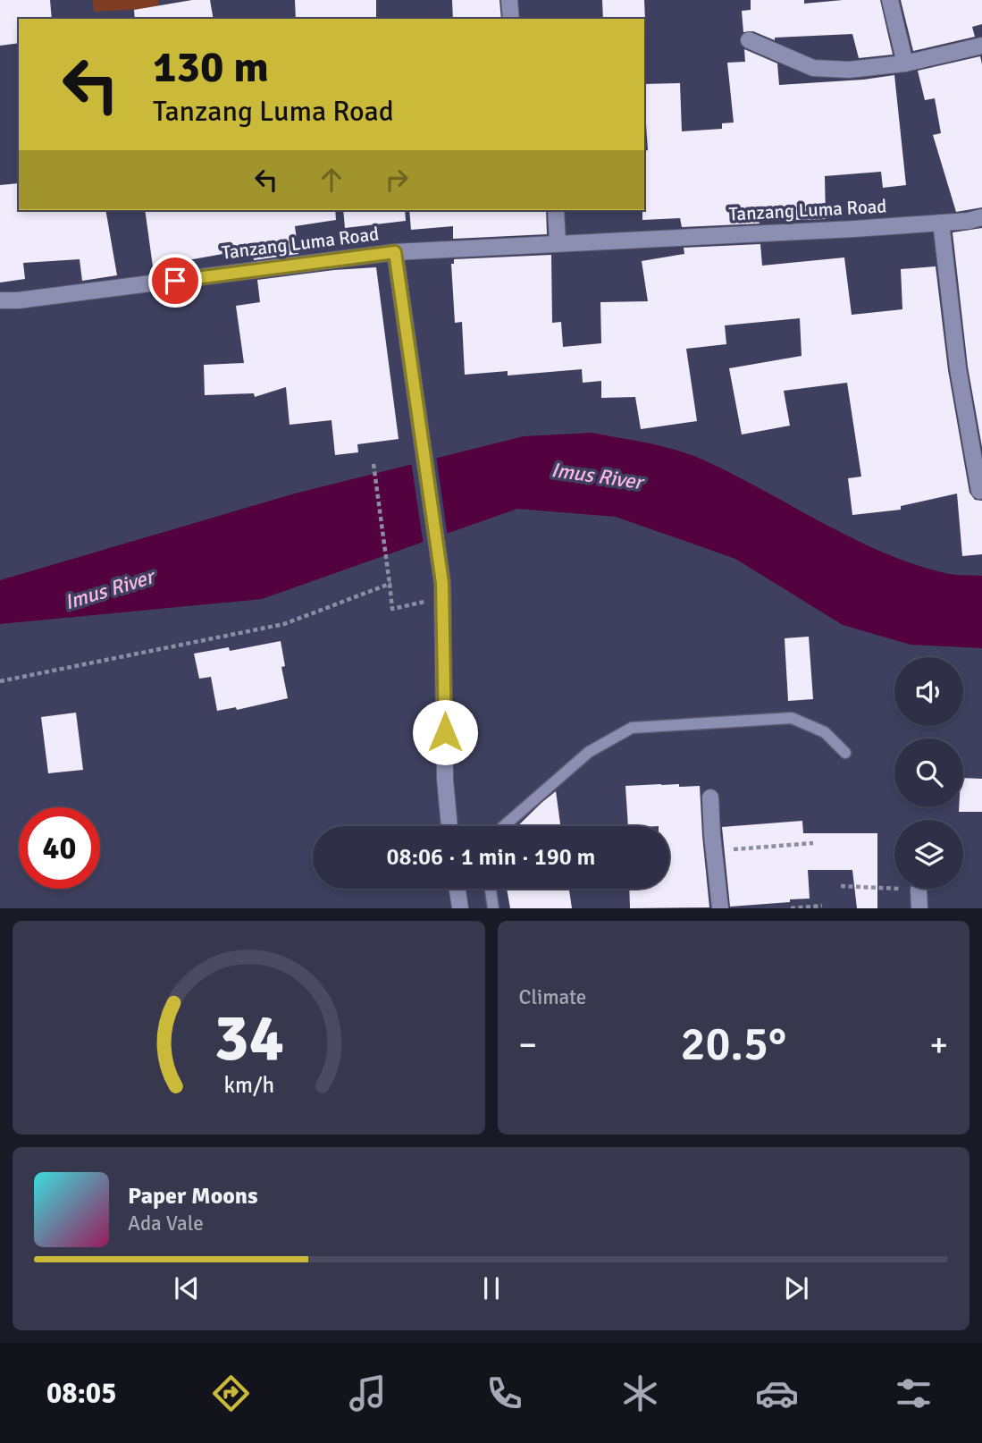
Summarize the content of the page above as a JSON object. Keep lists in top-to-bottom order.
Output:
{
  "streets": {
    "street": ["Tanzang Luma Road"]
  },
  "water": ["Imus River"],
  "page": {
    "turn": ["130 m", "Tanzang Luma Road"],
    "limit": "40",
    "trip": "08:06 · 1 min · 190 m",
    "tile": "Climate",
    "heat": ["−", "20.5°", "+"],
    "song": ["Paper Moons", "Ada Vale"],
    "tabs": "08:05",
    "gauge": ["34", "km/h"]
  }
}
